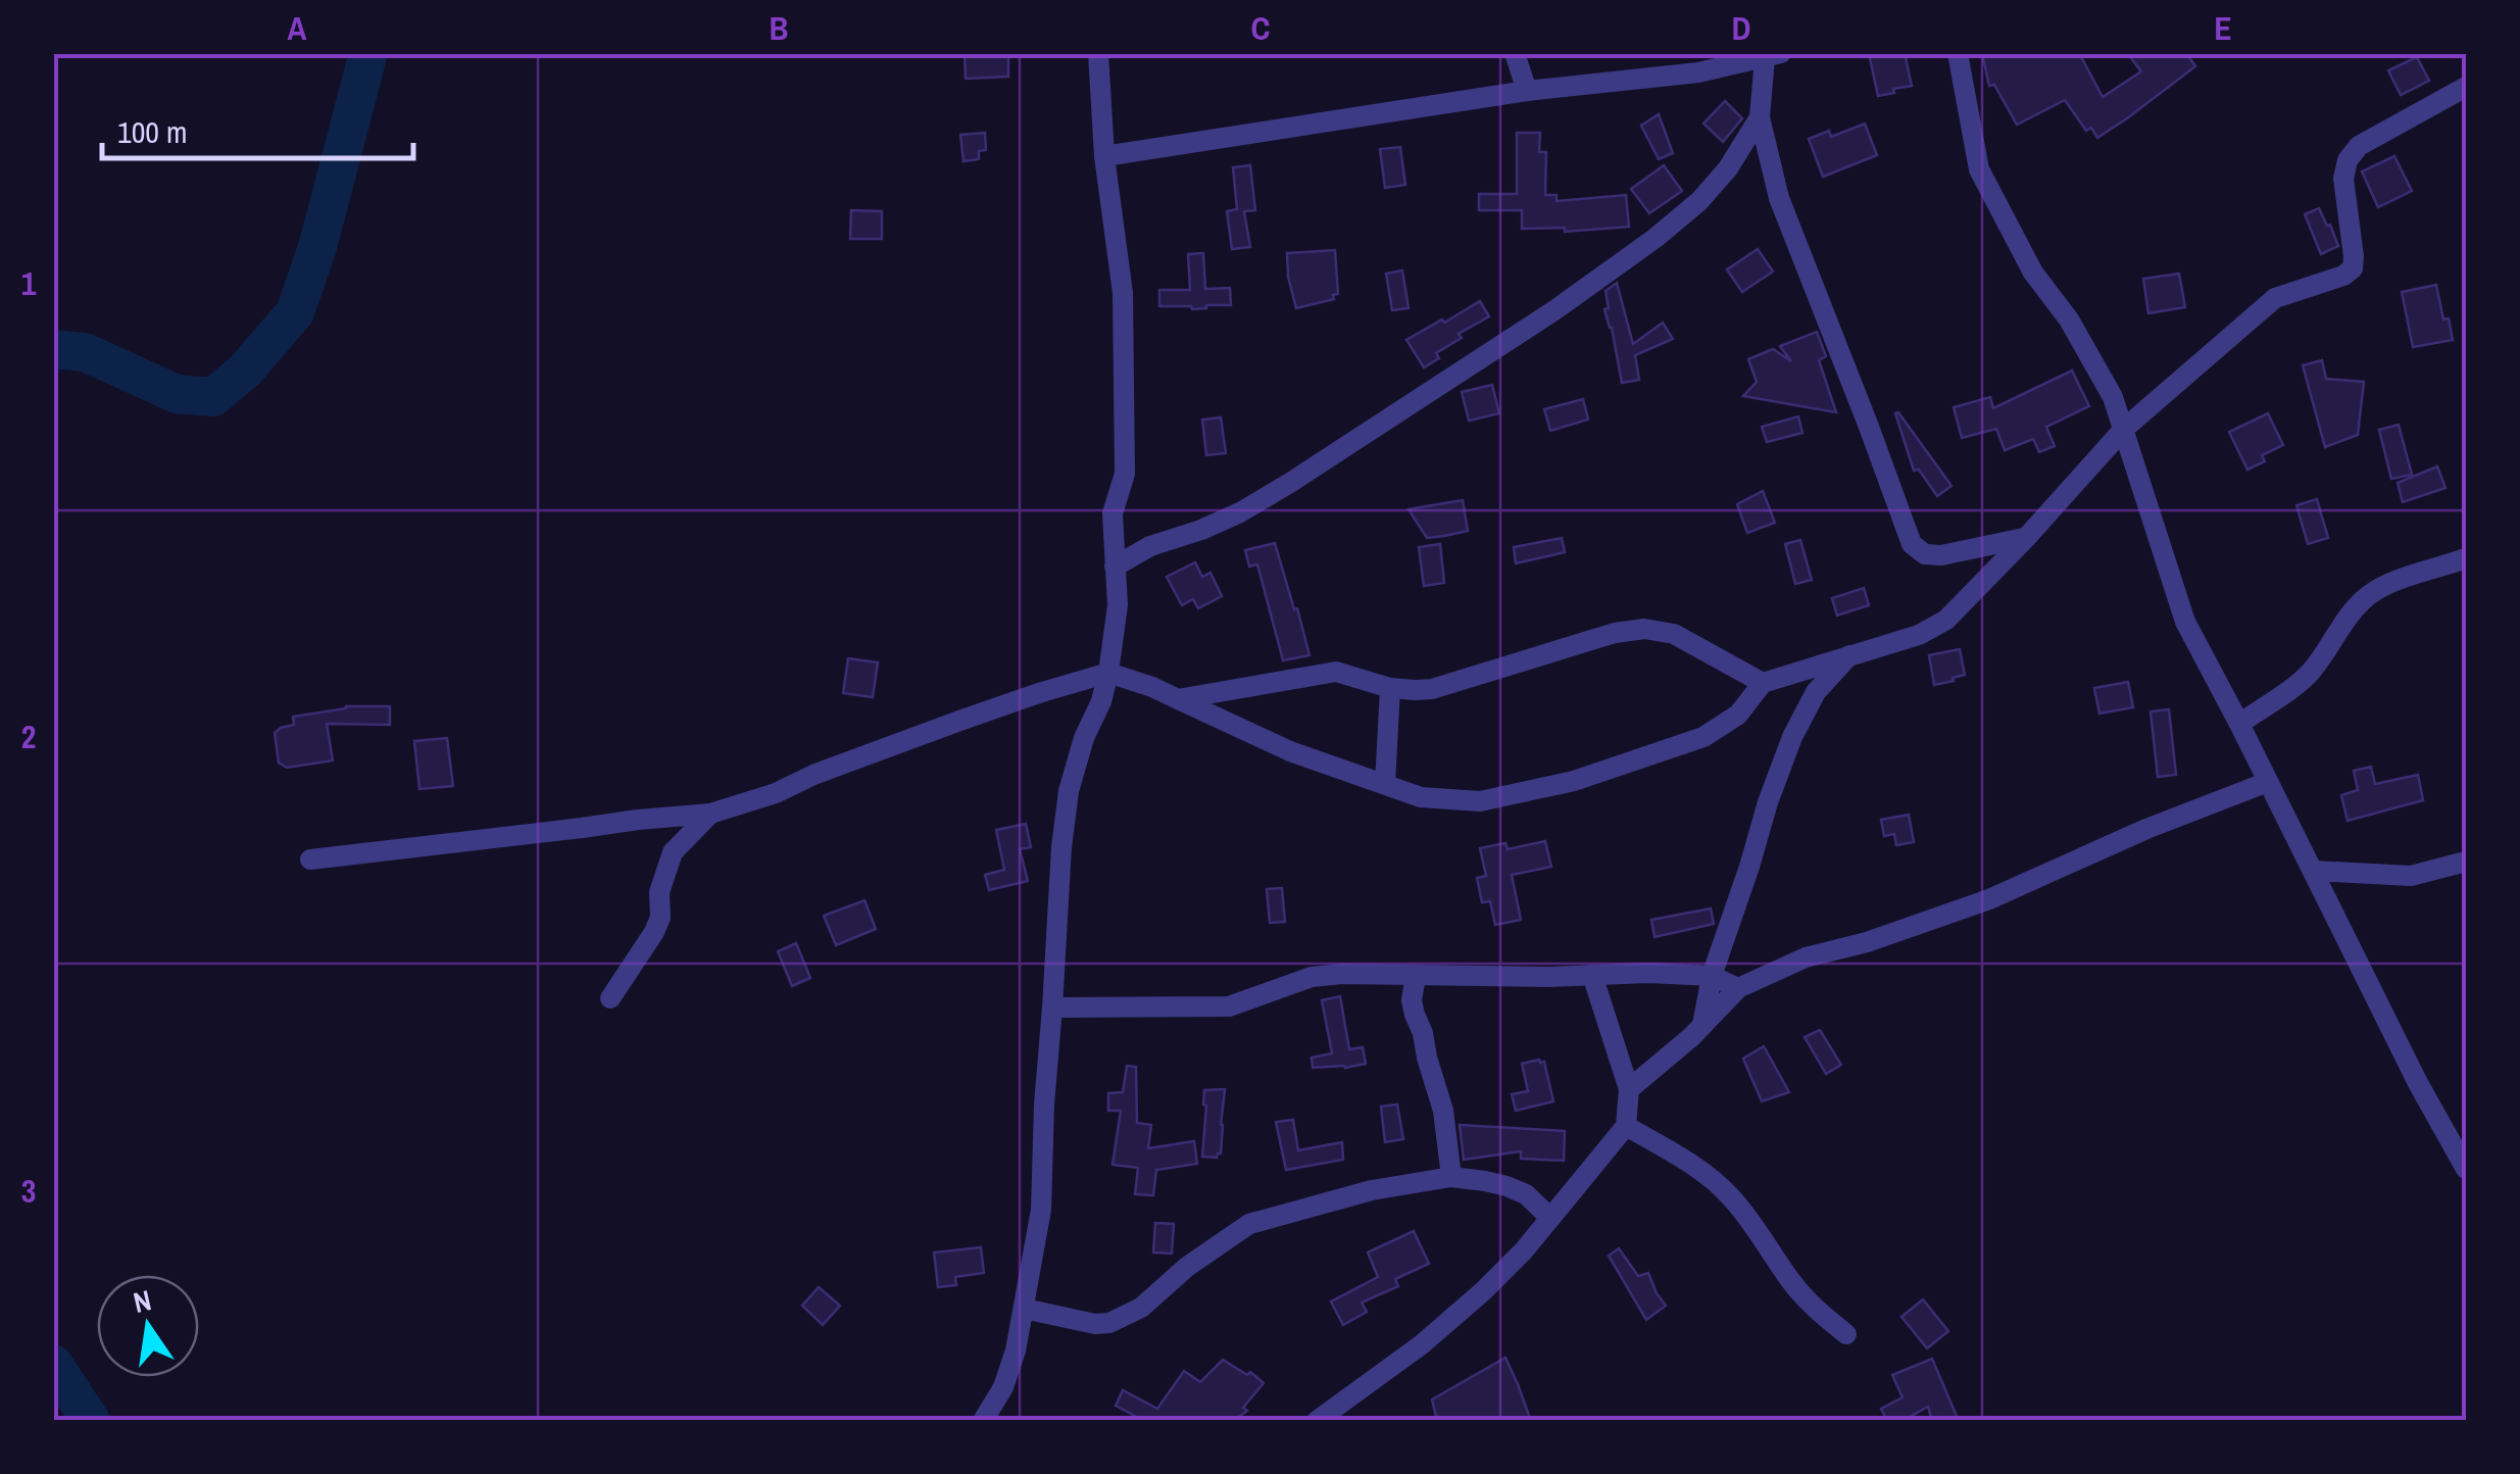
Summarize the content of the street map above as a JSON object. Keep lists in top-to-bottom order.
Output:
{
  "scale_bar": "100 m",
  "north": "top",
  "grid": {
    "columns": [
      "A",
      "B",
      "C",
      "D",
      "E"
    ],
    "rows": ["1", "2", "3"]
  }
}
